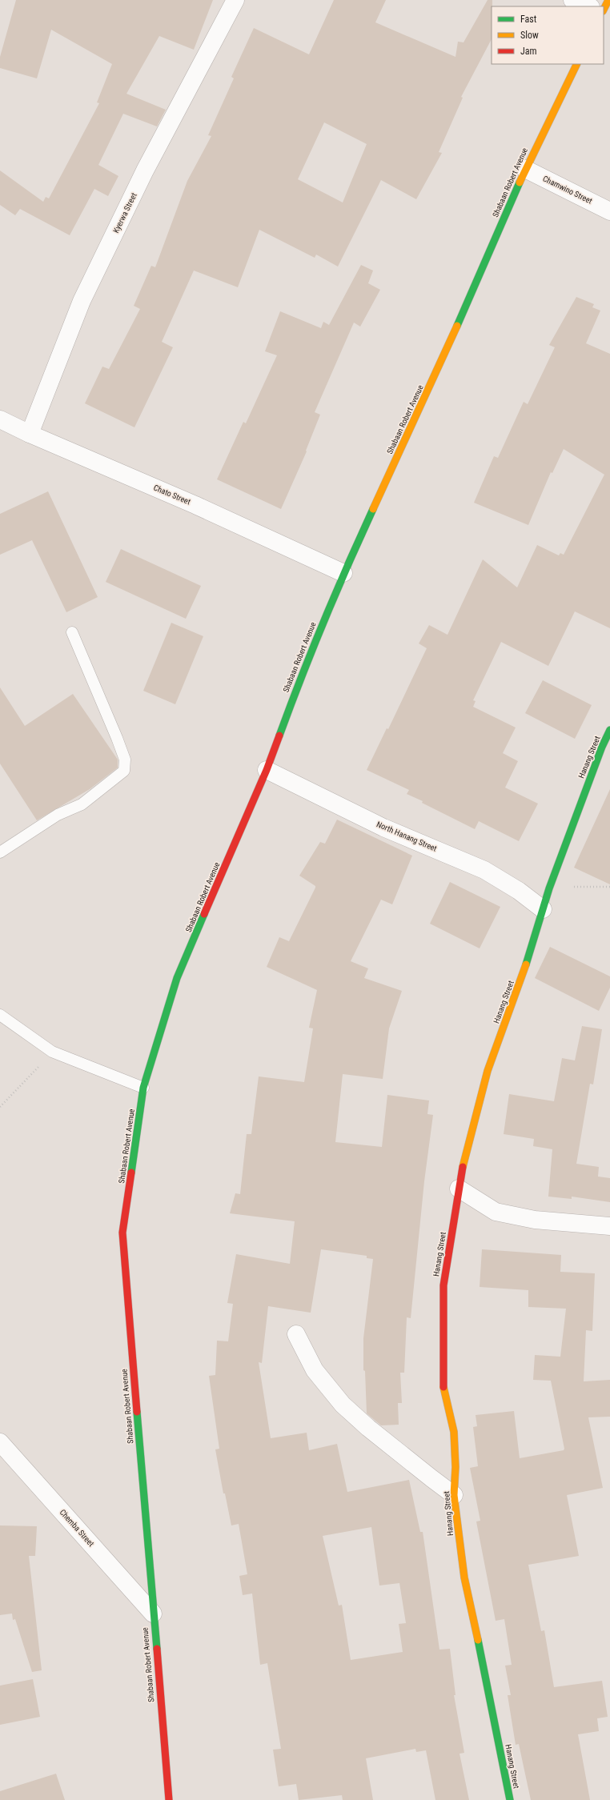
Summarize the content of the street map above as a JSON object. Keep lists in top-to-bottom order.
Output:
{
  "streets": {
    "main road": ["Shabaan Robert Avenue", "Hanang Street"],
    "street": [
      "Chamwino Street",
      "Kyerwa Street",
      "Chato Street",
      "North Hanang Street",
      "Chemba Street"
    ]
  },
  "crossings": [
    ["Shabaan Robert Avenue", "Chamwino Street"],
    ["Shabaan Robert Avenue", "Chato Street"],
    ["Shabaan Robert Avenue", "North Hanang Street"],
    ["Shabaan Robert Avenue", "Chemba Street"],
    ["Kyerwa Street", "Chato Street"],
    ["Hanang Street", "North Hanang Street"]
  ],
  "legend": ["Fast", "Slow", "Jam"]
}
